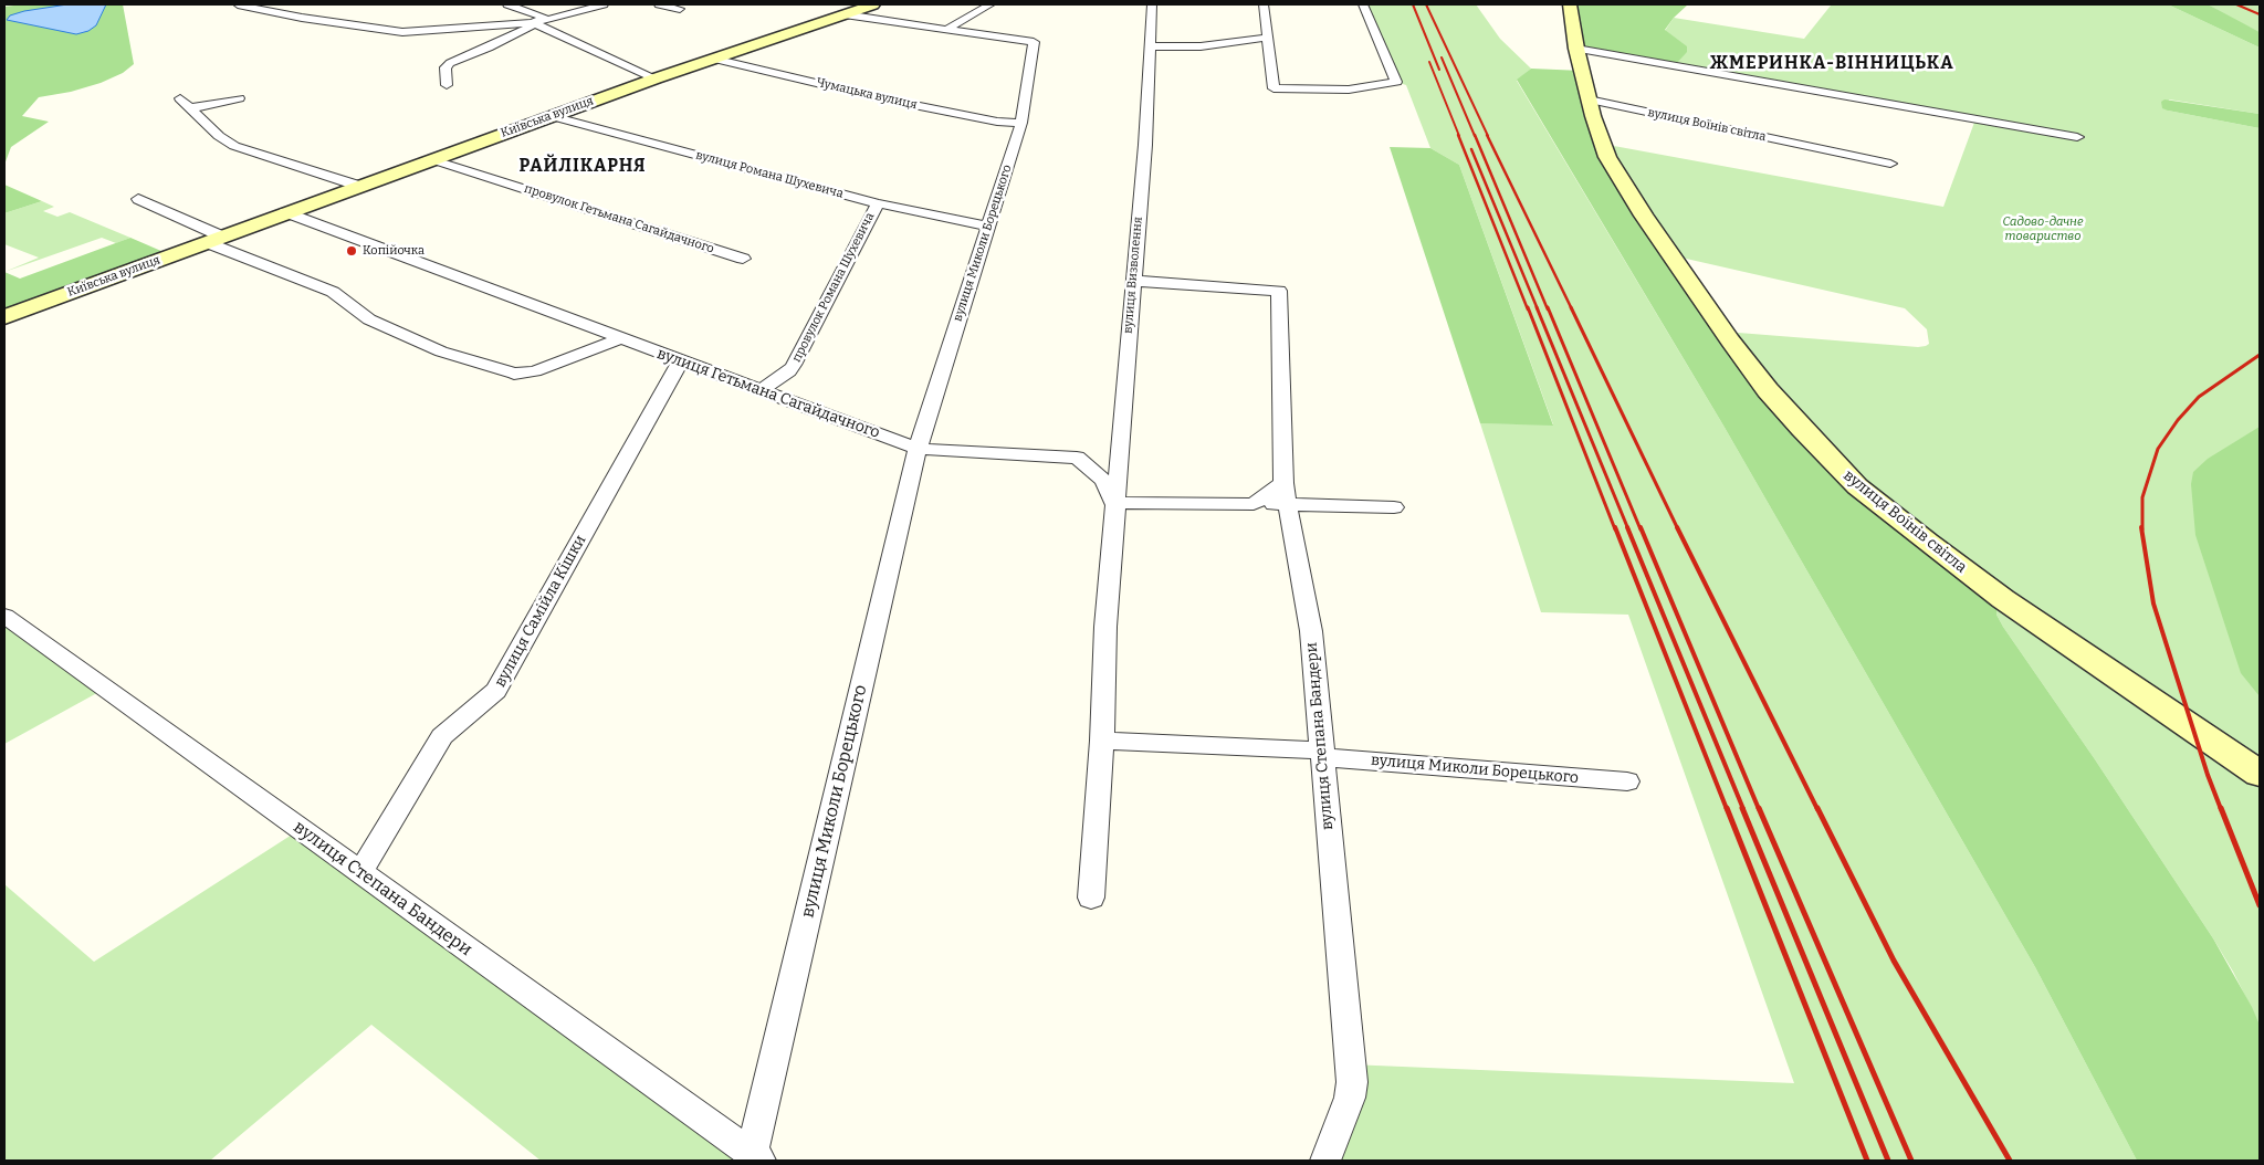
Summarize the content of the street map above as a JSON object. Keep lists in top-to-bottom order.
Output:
{
  "streets": {
    "street": [
      "Чумацька вулиця",
      "Київська вулиця",
      "вулиця Воїнів світла",
      "вулиця Романа Шухевича",
      "провулок Гетьмана Сагайдачного",
      "вулиця Миколи Борецького",
      "вулиця Визволення",
      "провулок Романа Шухевича",
      "вулиця Гетьмана Сагайдачного",
      "вулиця Самійла Кішки",
      "вулиця Степана Бандери"
    ]
  },
  "crossings": [
    ["Чумацька вулиця", "Київська вулиця"],
    ["Чумацька вулиця", "вулиця Миколи Борецького"],
    ["Київська вулиця", "вулиця Романа Шухевича"],
    ["Київська вулиця", "провулок Гетьмана Сагайдачного"],
    ["Київська вулиця", "вулиця Гетьмана Сагайдачного"],
    ["вулиця Романа Шухевича", "вулиця Миколи Борецького"],
    ["вулиця Романа Шухевича", "провулок Романа Шухевича"],
    ["вулиця Миколи Борецького", "вулиця Гетьмана Сагайдачного"],
    ["вулиця Миколи Борецького", "вулиця Степана Бандери"],
    ["вулиця Визволення", "вулиця Степана Бандери"],
    ["провулок Романа Шухевича", "вулиця Гетьмана Сагайдачного"],
    ["вулиця Гетьмана Сагайдачного", "вулиця Самійла Кішки"],
    ["вулиця Самійла Кішки", "вулиця Степана Бандери"]
  ],
  "districts": ["ЖМЕРИНКА-ВІННИЦЬКА", "РАЙЛІКАРНЯ"],
  "parks": ["Садово-дачне товариство"],
  "places": ["Копійочка"]
}
